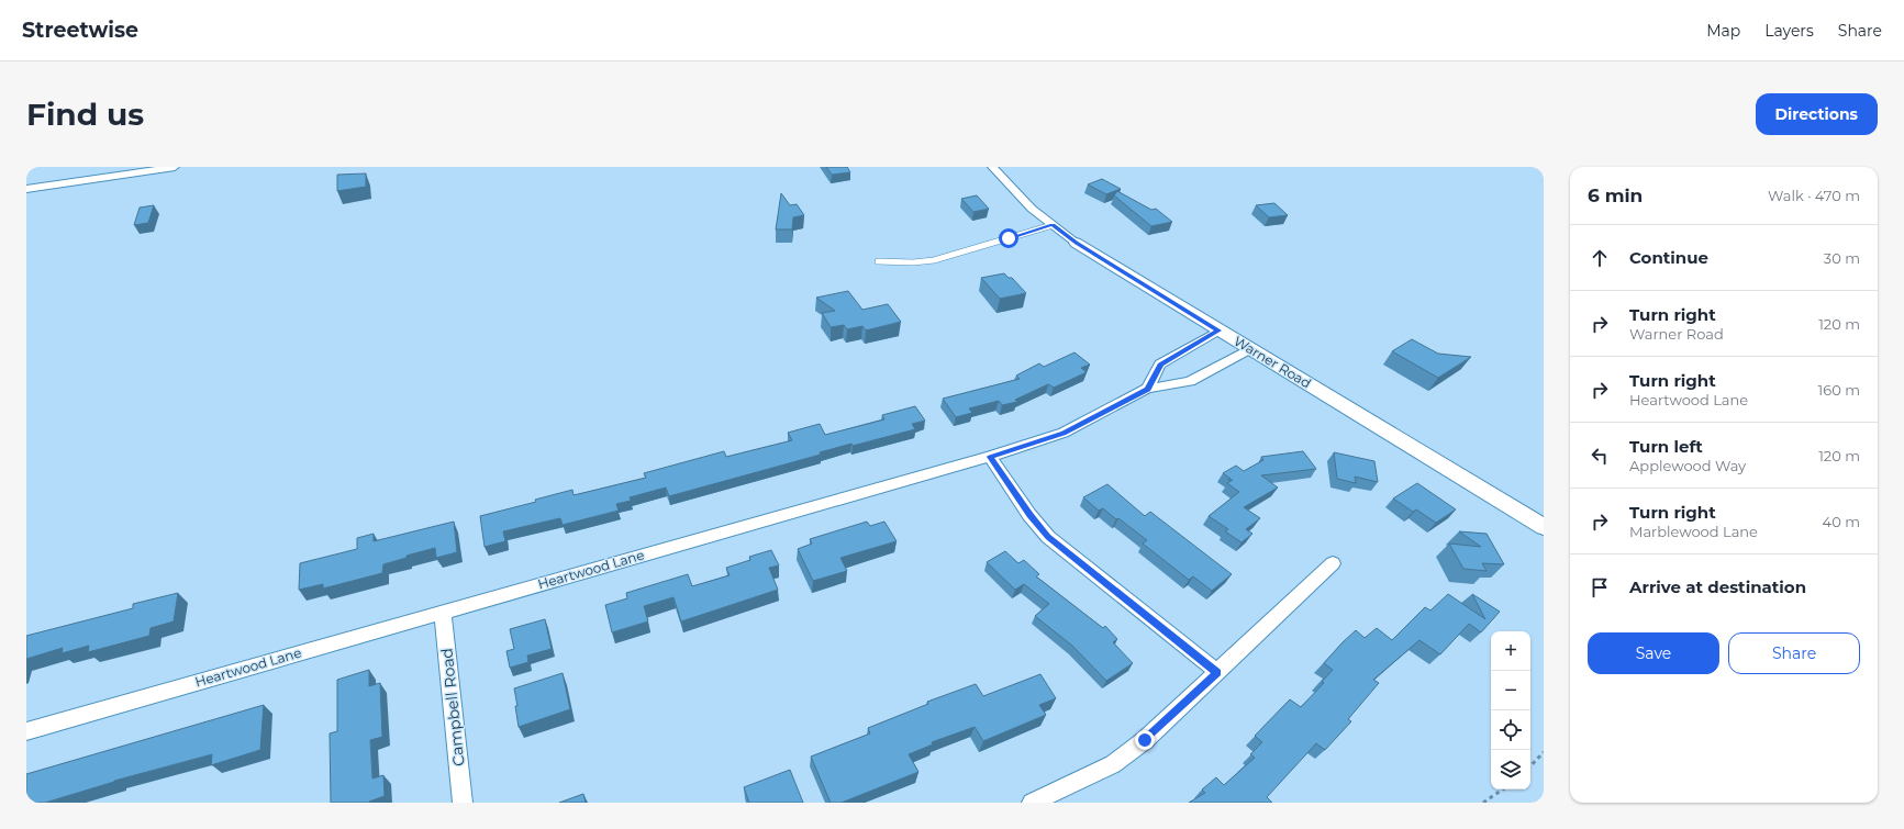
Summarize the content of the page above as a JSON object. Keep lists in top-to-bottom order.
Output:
{
  "streets": {
    "street": ["Warner Road", "Heartwood Lane", "Campbell Road"]
  },
  "crossings": [
    ["Warner Road", "Heartwood Lane"],
    ["Heartwood Lane", "Campbell Road"]
  ],
  "page": {
    "header": "Streetwise",
    "nav": ["Map", "Layers", "Share"],
    "buttons": [
      "Directions",
      ["Save", "Share"]
    ],
    "title": "Find us",
    "heading": ["6 min", "Walk · 470 m"],
    "list": [
      ["Continue", "30 m"],
      ["Turn right", "Warner Road", "120 m"],
      ["Turn right", "Heartwood Lane", "160 m"],
      ["Turn left", "Applewood Way", "120 m"],
      ["Turn right", "Marblewood Lane", "40 m"],
      "Arrive at destination"
    ],
    "map_buttons": ["+", "−"]
  }
}
